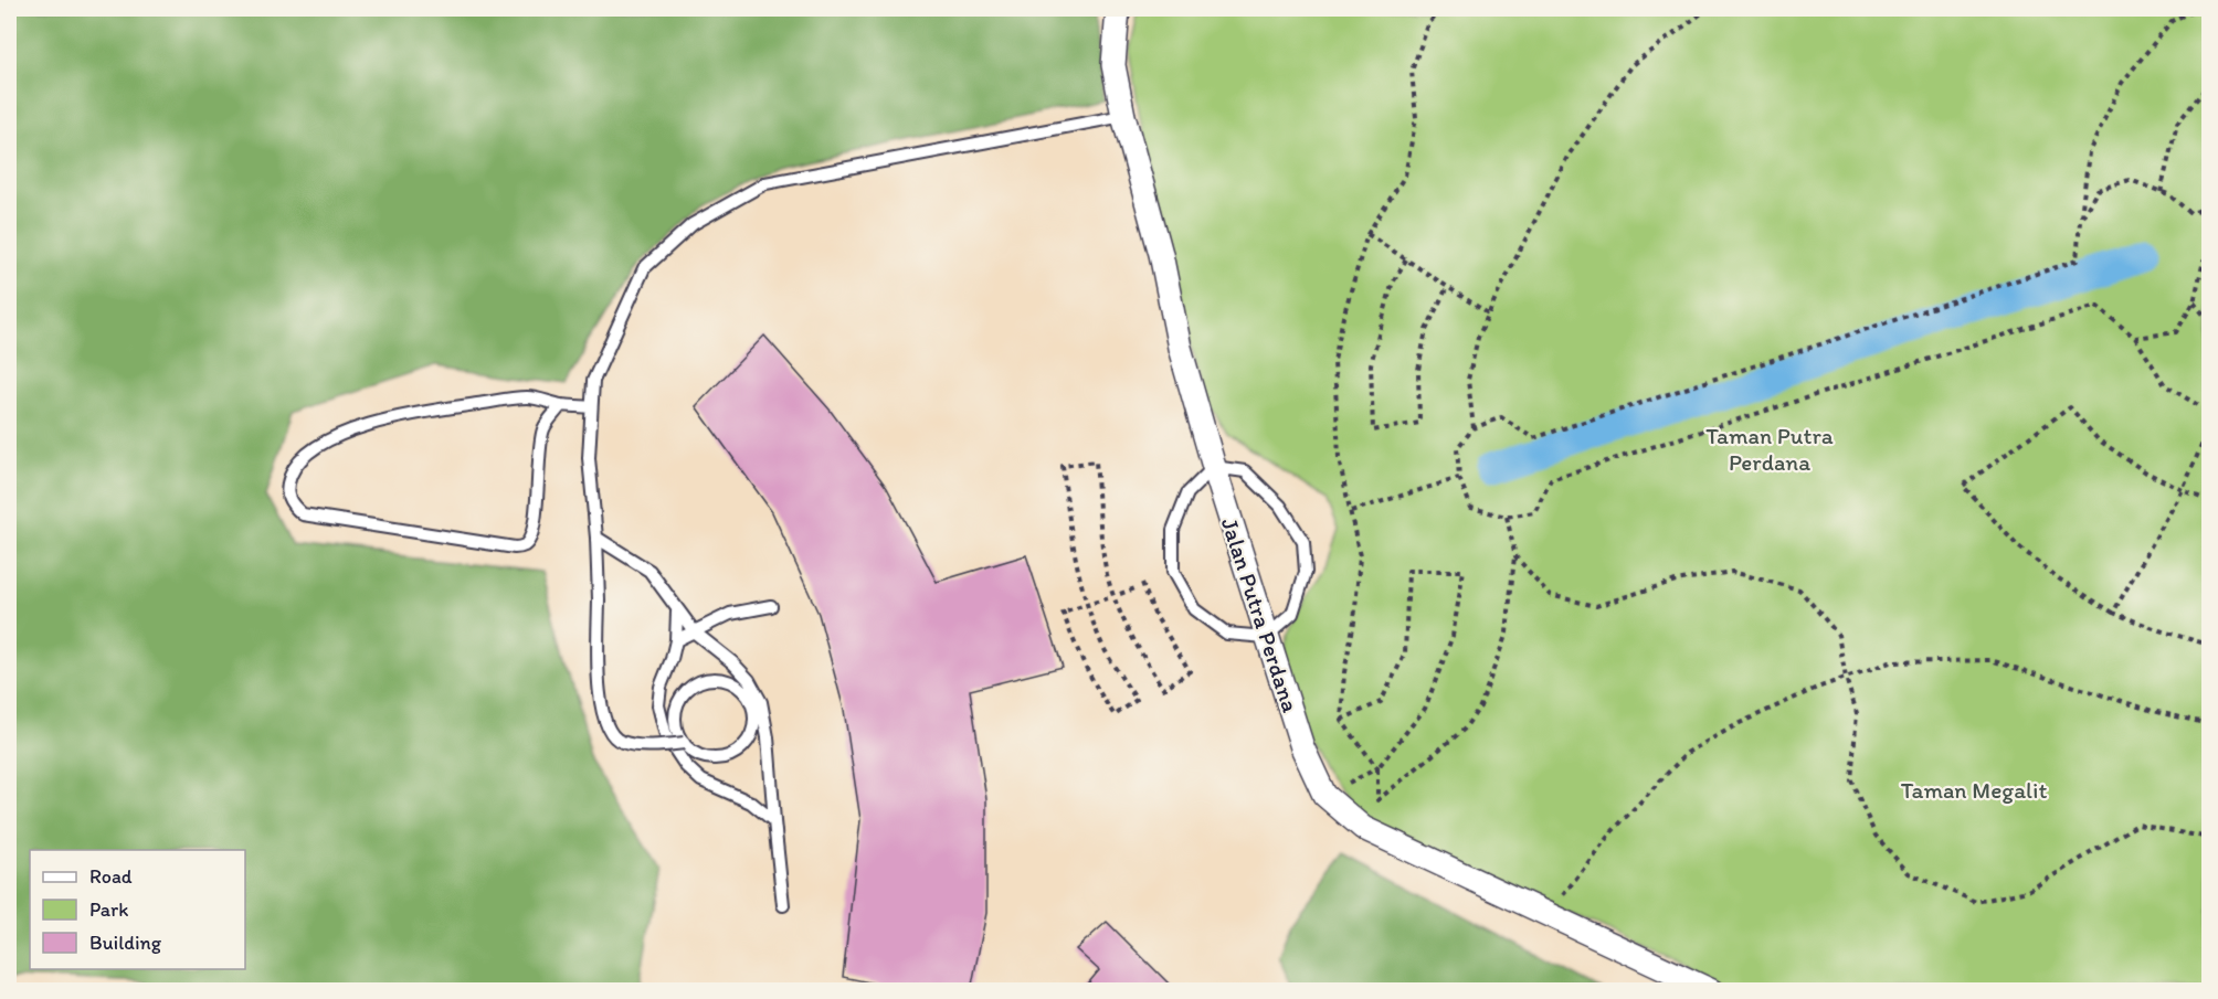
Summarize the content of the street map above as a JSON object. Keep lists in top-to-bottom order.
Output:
{
  "streets": {
    "street": ["Jalan Putra Perdana"]
  },
  "parks": ["Taman Putra Perdana", "Taman Megalit"],
  "legend": ["Road", "Park", "Building"]
}
